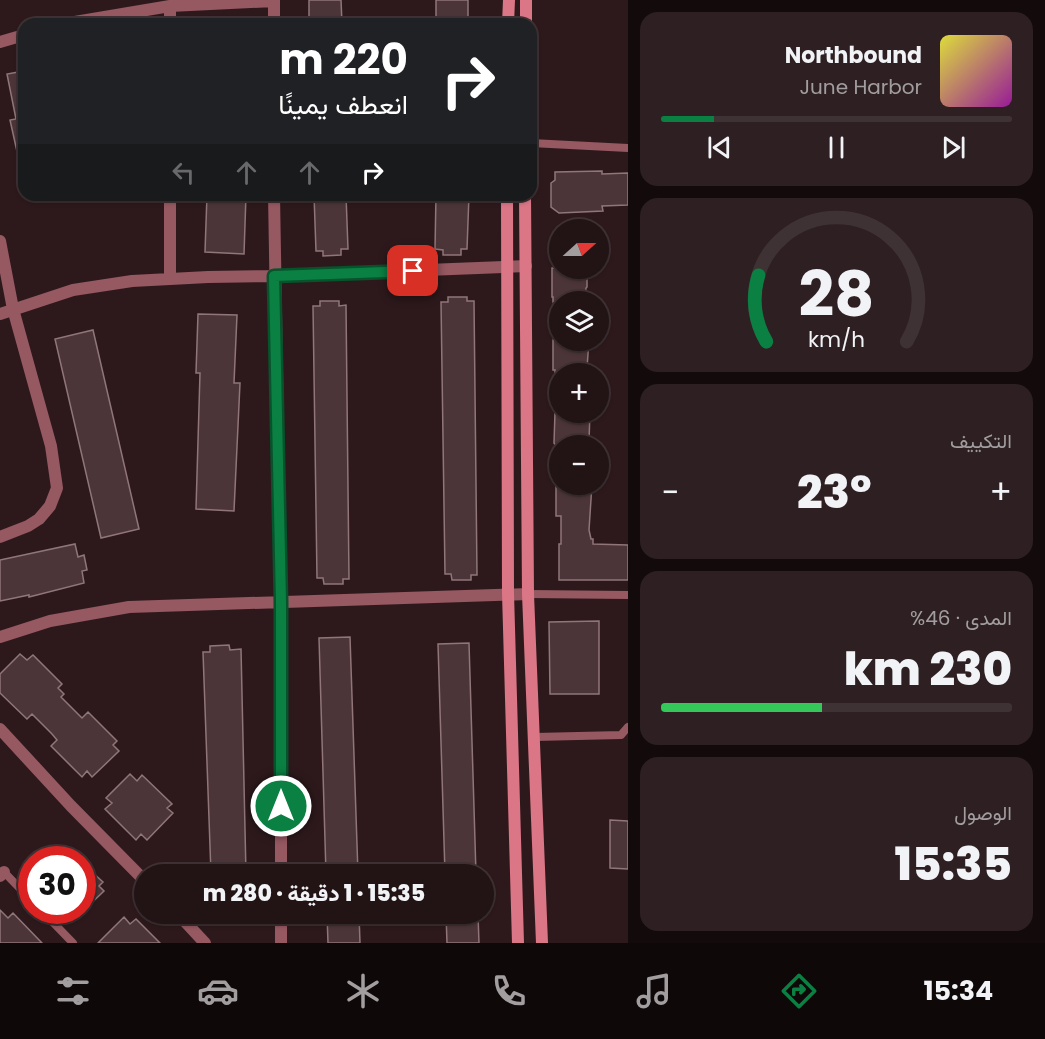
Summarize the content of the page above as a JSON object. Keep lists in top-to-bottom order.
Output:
{
  "north": "right",
  "page": {
    "turn": ["220 m", "انعطف يمينًا"],
    "song": ["Northbound", "June Harbor"],
    "map_buttons": ["+", "−"],
    "tile": [
      "التكييف",
      ["المدى · 46%", "230 km"],
      ["الوصول", "15:35"]
    ],
    "heat": ["−", "23°", "+"],
    "limit": "30",
    "trip": "15:35 · 1 دقيقة · 280 m",
    "tabs": "15:34",
    "gauge": ["28", "km/h"]
  }
}
